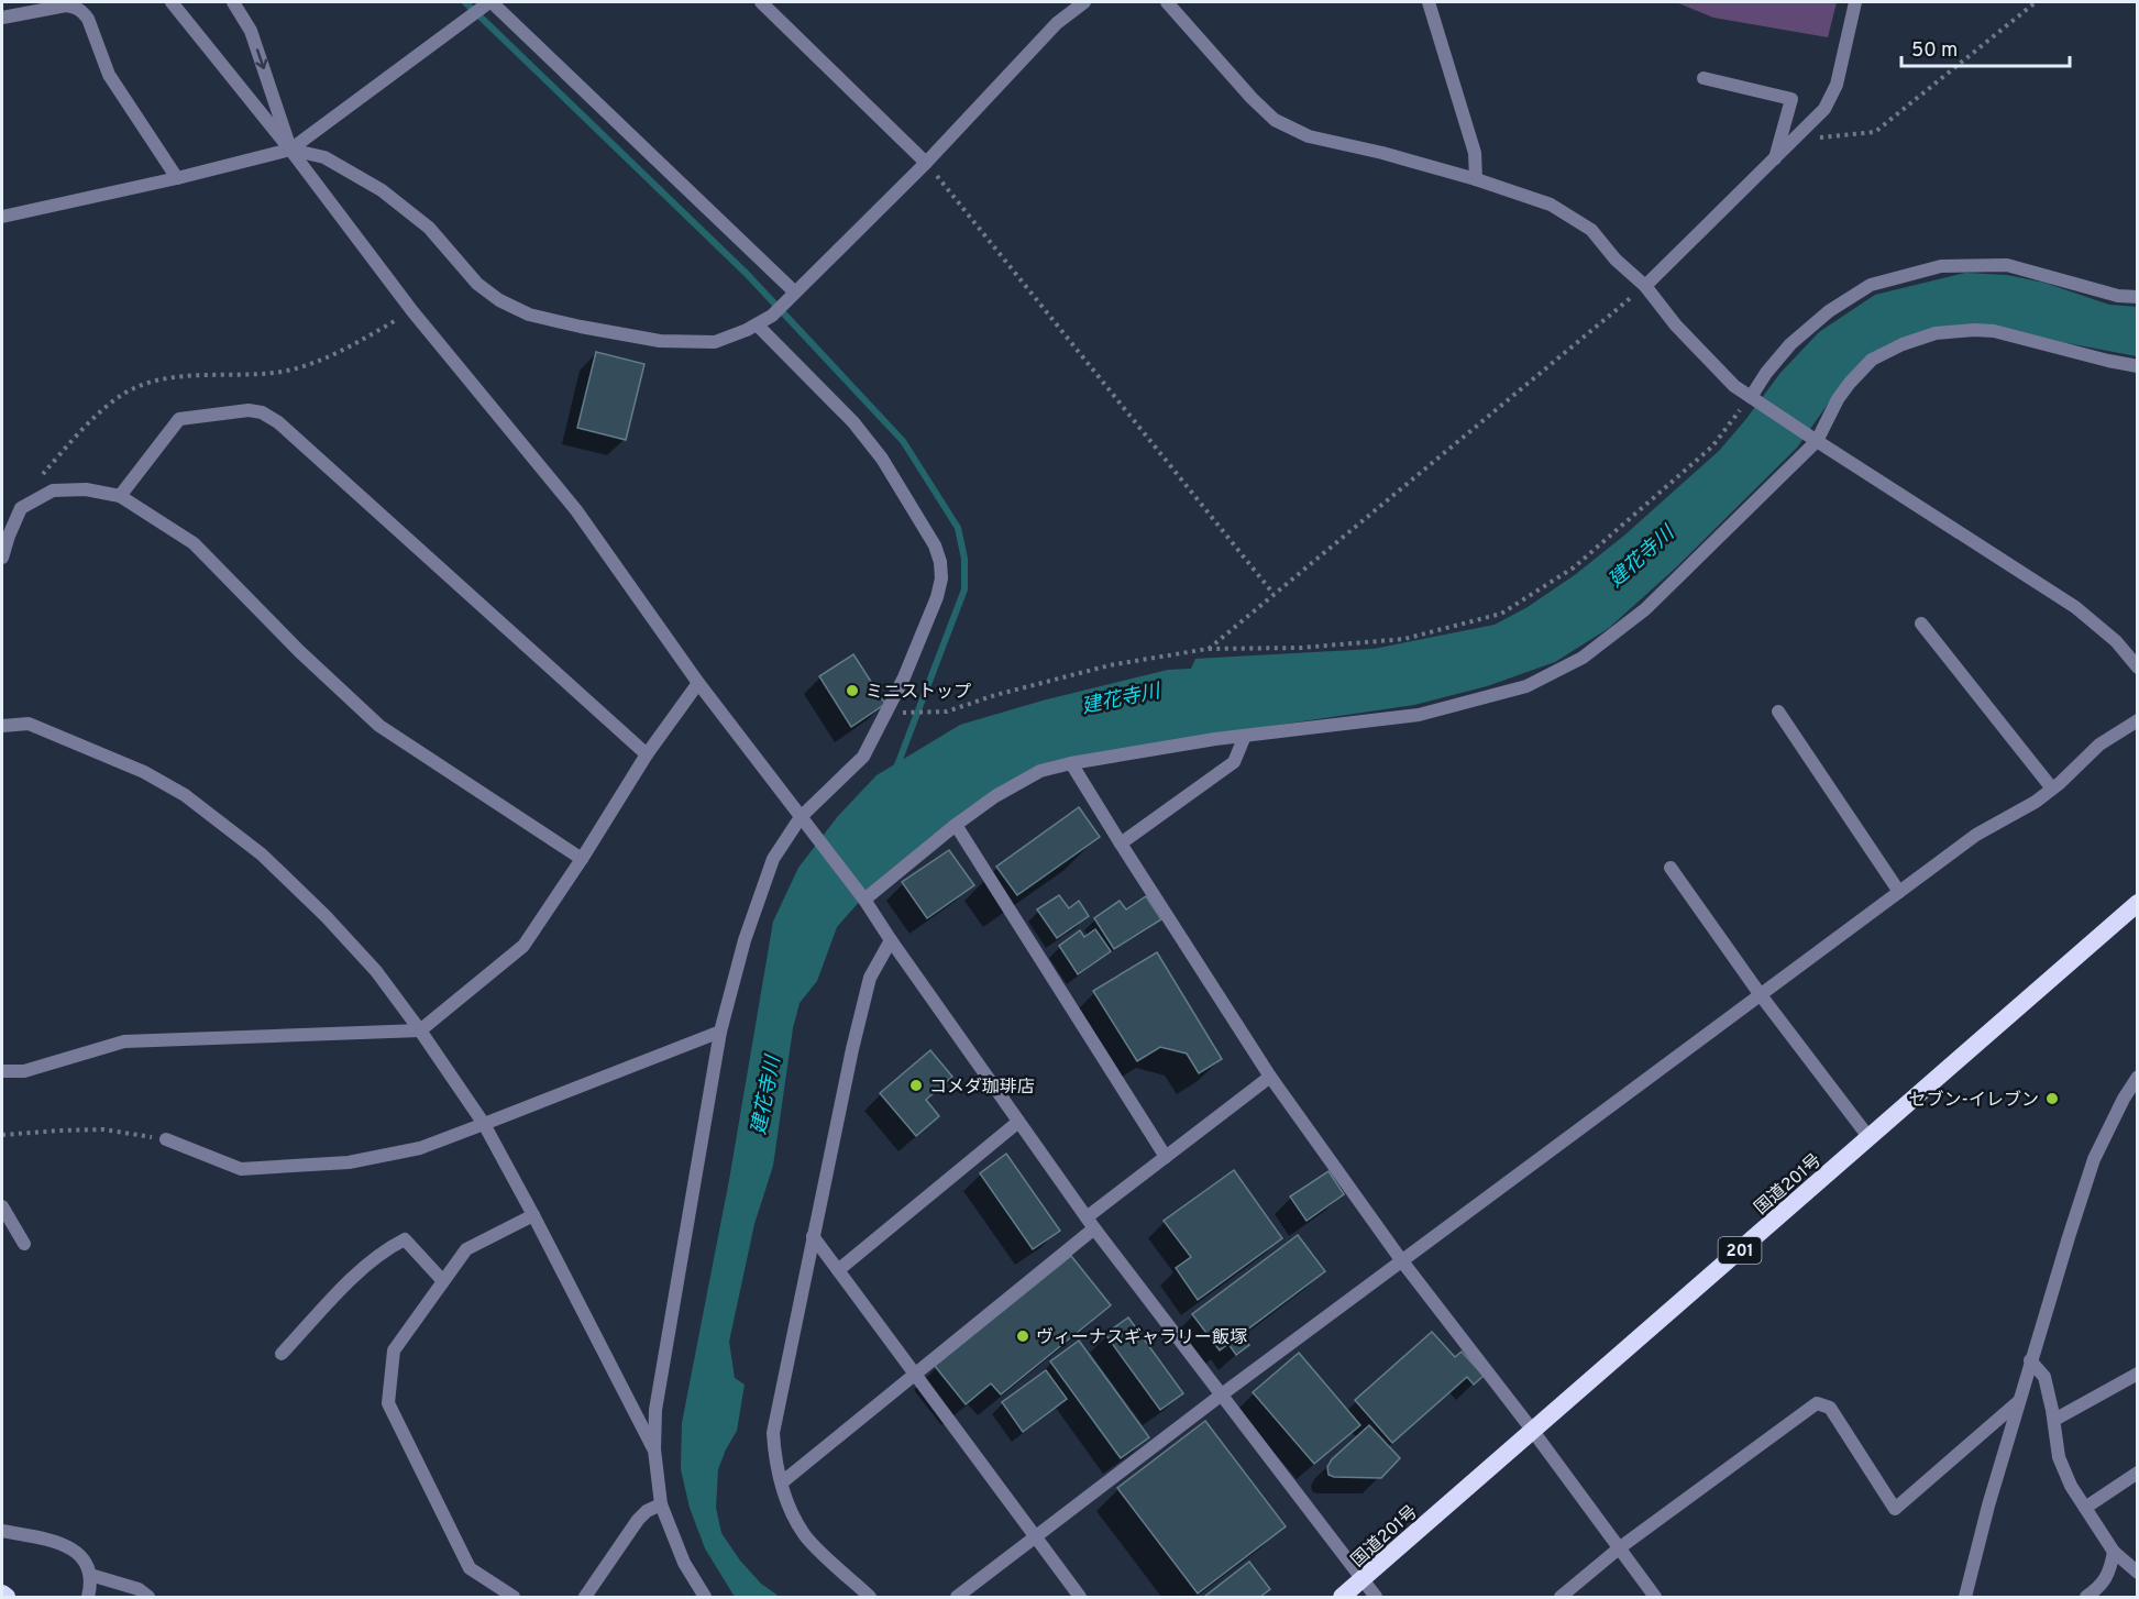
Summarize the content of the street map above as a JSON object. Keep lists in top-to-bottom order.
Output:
{
  "streets": {
    "highway": ["国道201号", "201"]
  },
  "water": ["建花寺川"],
  "places": [
    "ミニストップ",
    "コメダ珈琲店",
    "セブン-イレブン",
    "ヴィーナスギャラリー飯塚"
  ],
  "scale_bar": "50 m"
}
